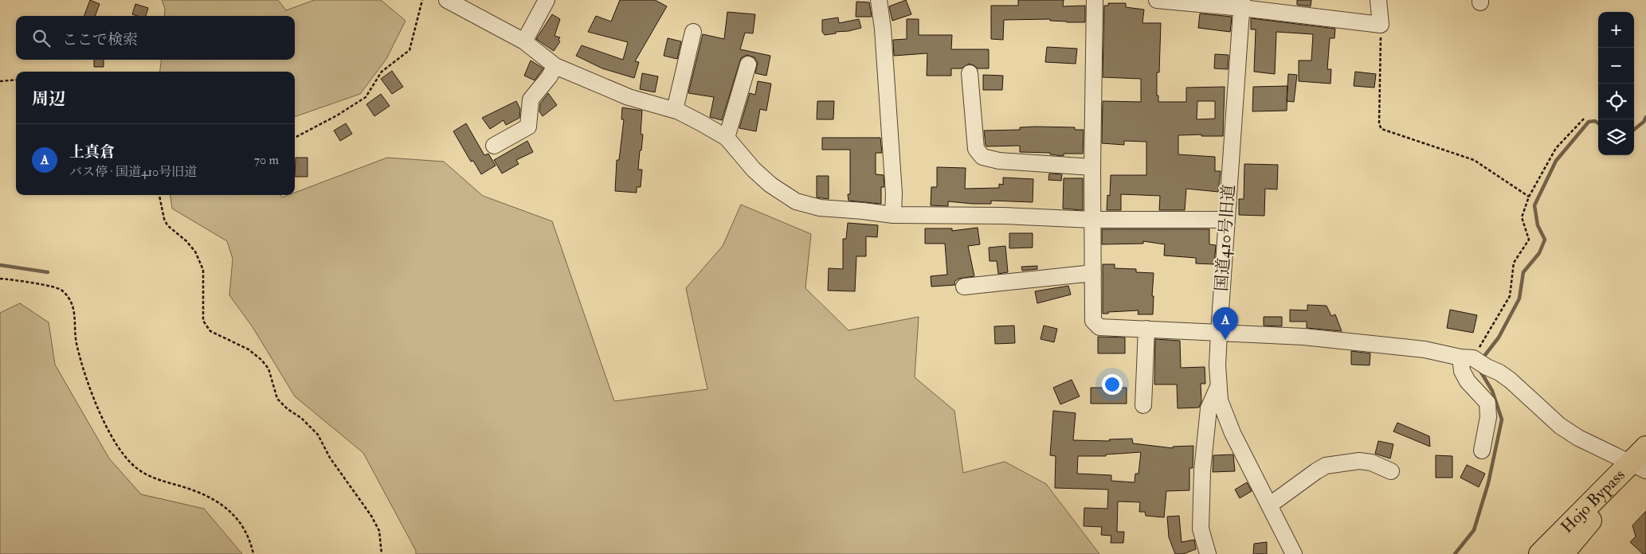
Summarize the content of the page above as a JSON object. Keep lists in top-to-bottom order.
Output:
{
  "streets": {
    "highway": ["Hojo Bypass"],
    "street": ["国道410号旧道"]
  },
  "page": {
    "map_buttons": ["+", "−"],
    "search": "ここで検索",
    "heading": "周辺",
    "list": [
      {
        "mark": "A",
        "name": "上真倉",
        "note": "バス停 · 国道410号旧道",
        "value": "70 m"
      }
    ],
    "pins": "A"
  }
}
